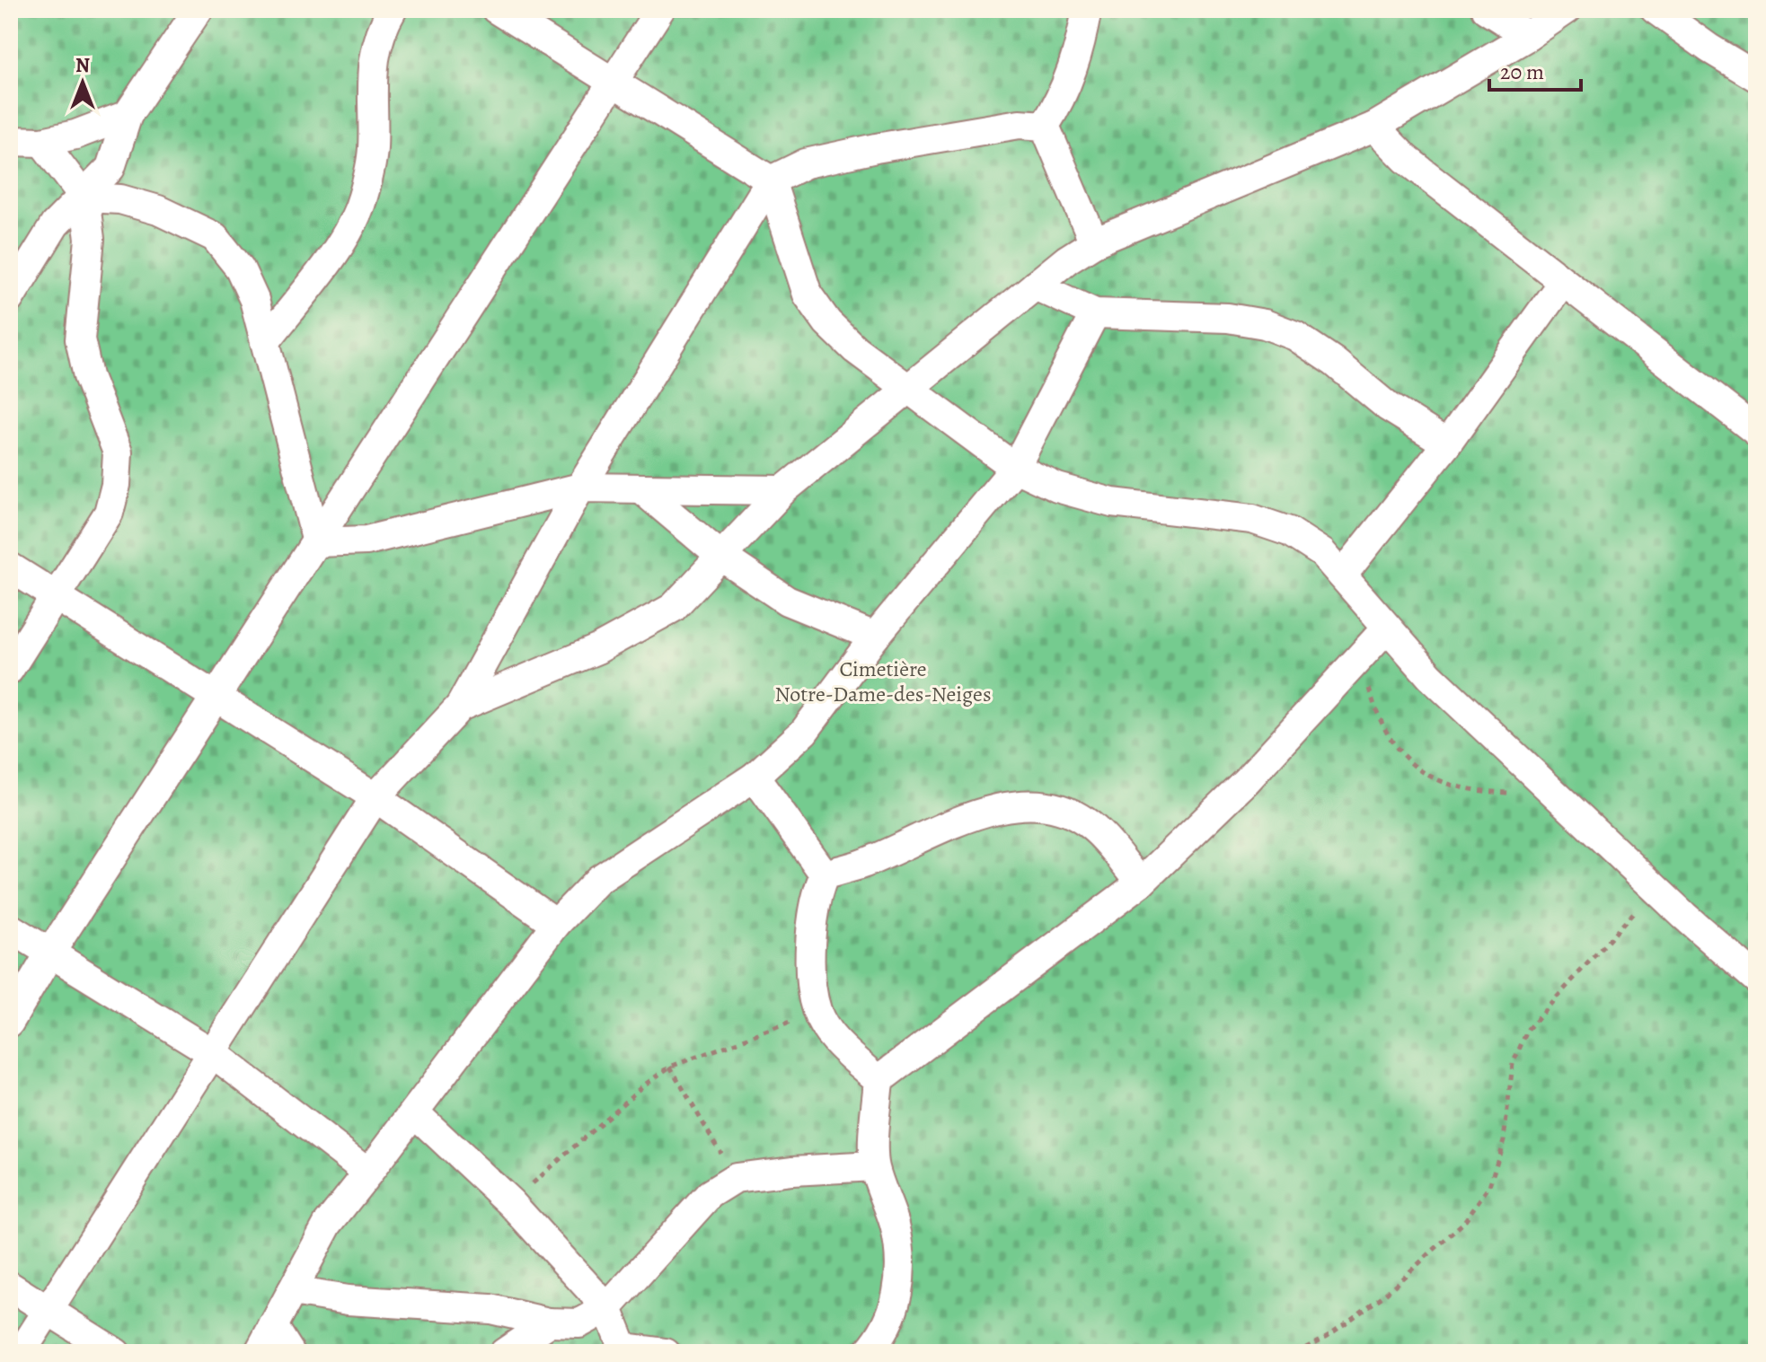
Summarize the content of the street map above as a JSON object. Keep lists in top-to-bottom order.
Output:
{
  "parks": ["Cimetière Notre-Dame-des-Neiges"],
  "scale_bar": "20 m",
  "north": "top"
}
